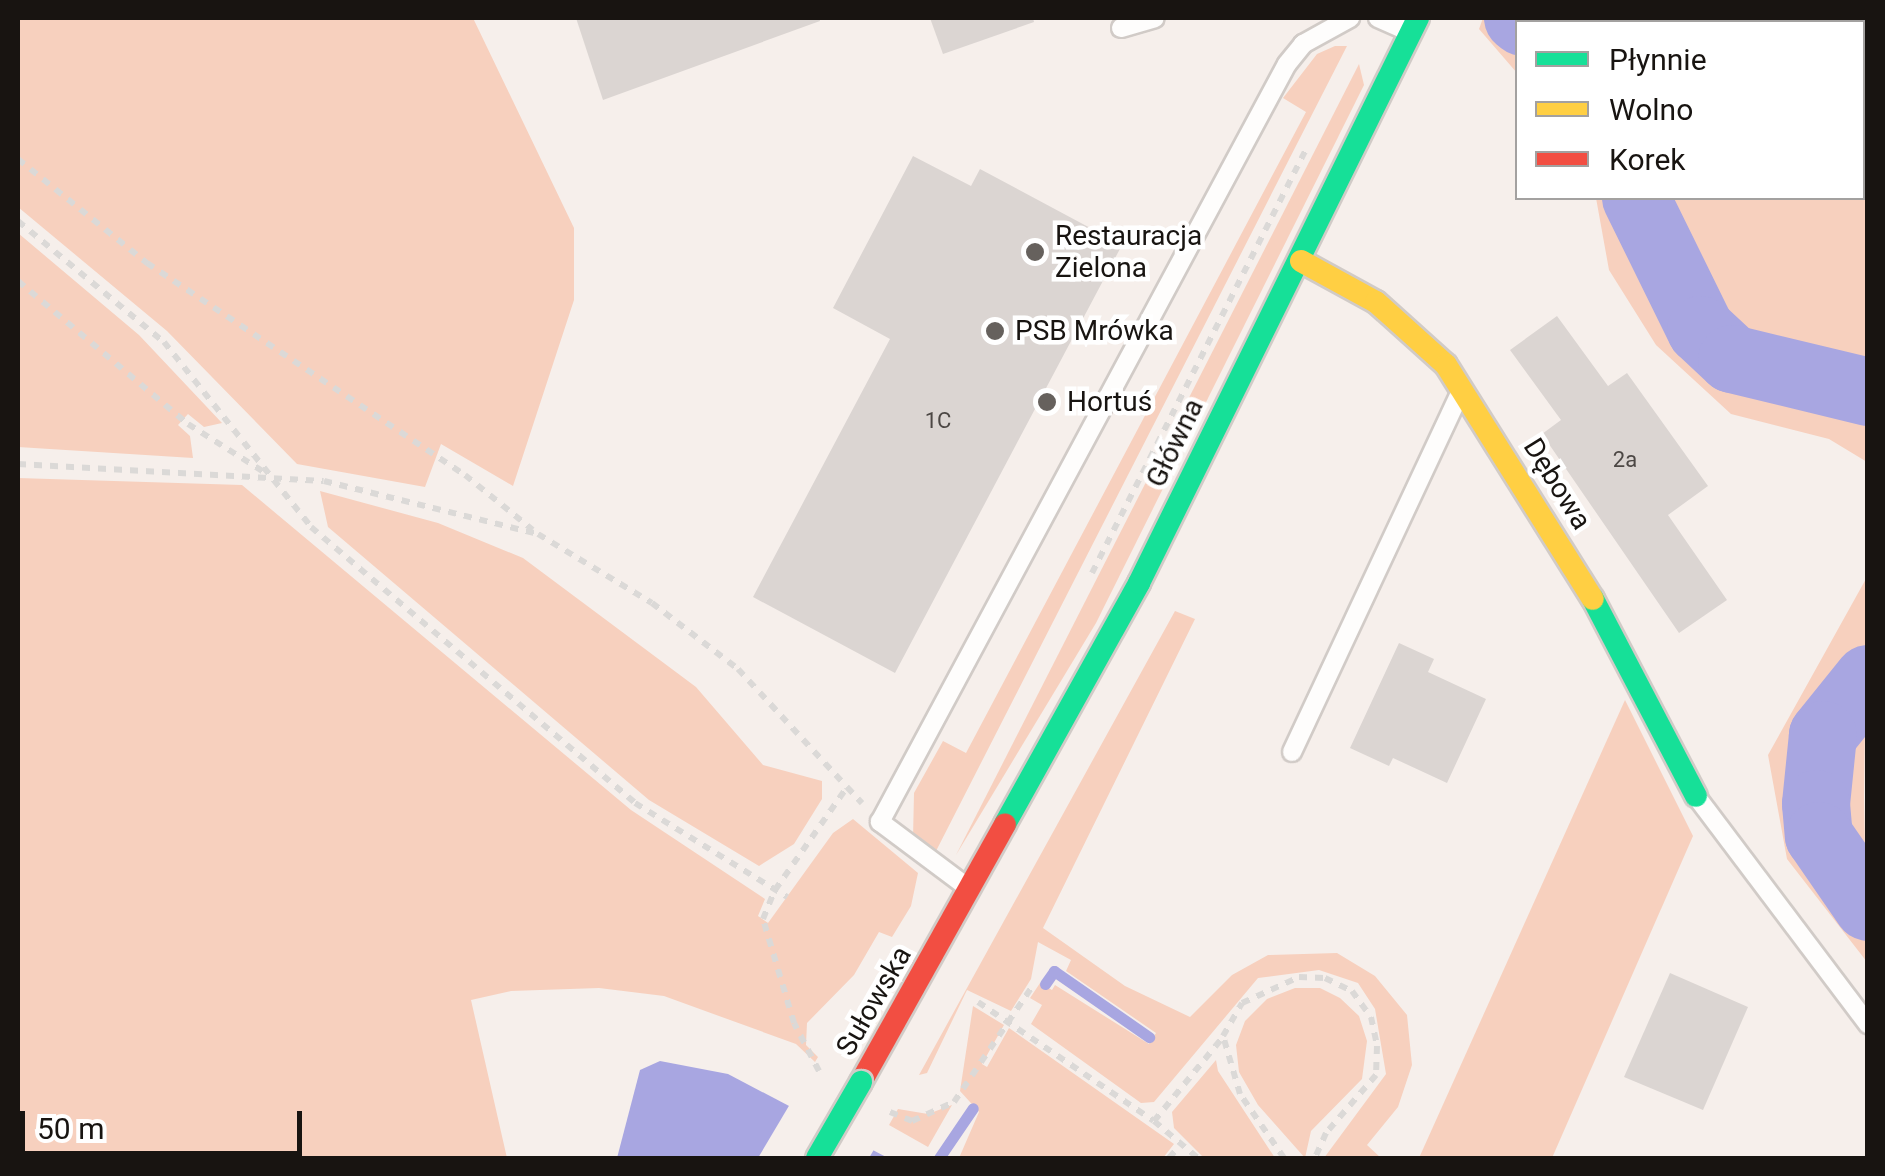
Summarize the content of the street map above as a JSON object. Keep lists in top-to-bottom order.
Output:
{
  "streets": {
    "main road": ["Główna", "Dębowa", "Sułowska"]
  },
  "crossings": [
    ["Główna", "Dębowa"],
    ["Główna", "Sułowska"]
  ],
  "places": ["Restauracja Zielona", "PSB Mrówka", "Hortuś"],
  "house_numbers": ["1C", "2a"],
  "legend": ["Płynnie", "Wolno", "Korek"],
  "scale_bar": "50 m"
}
